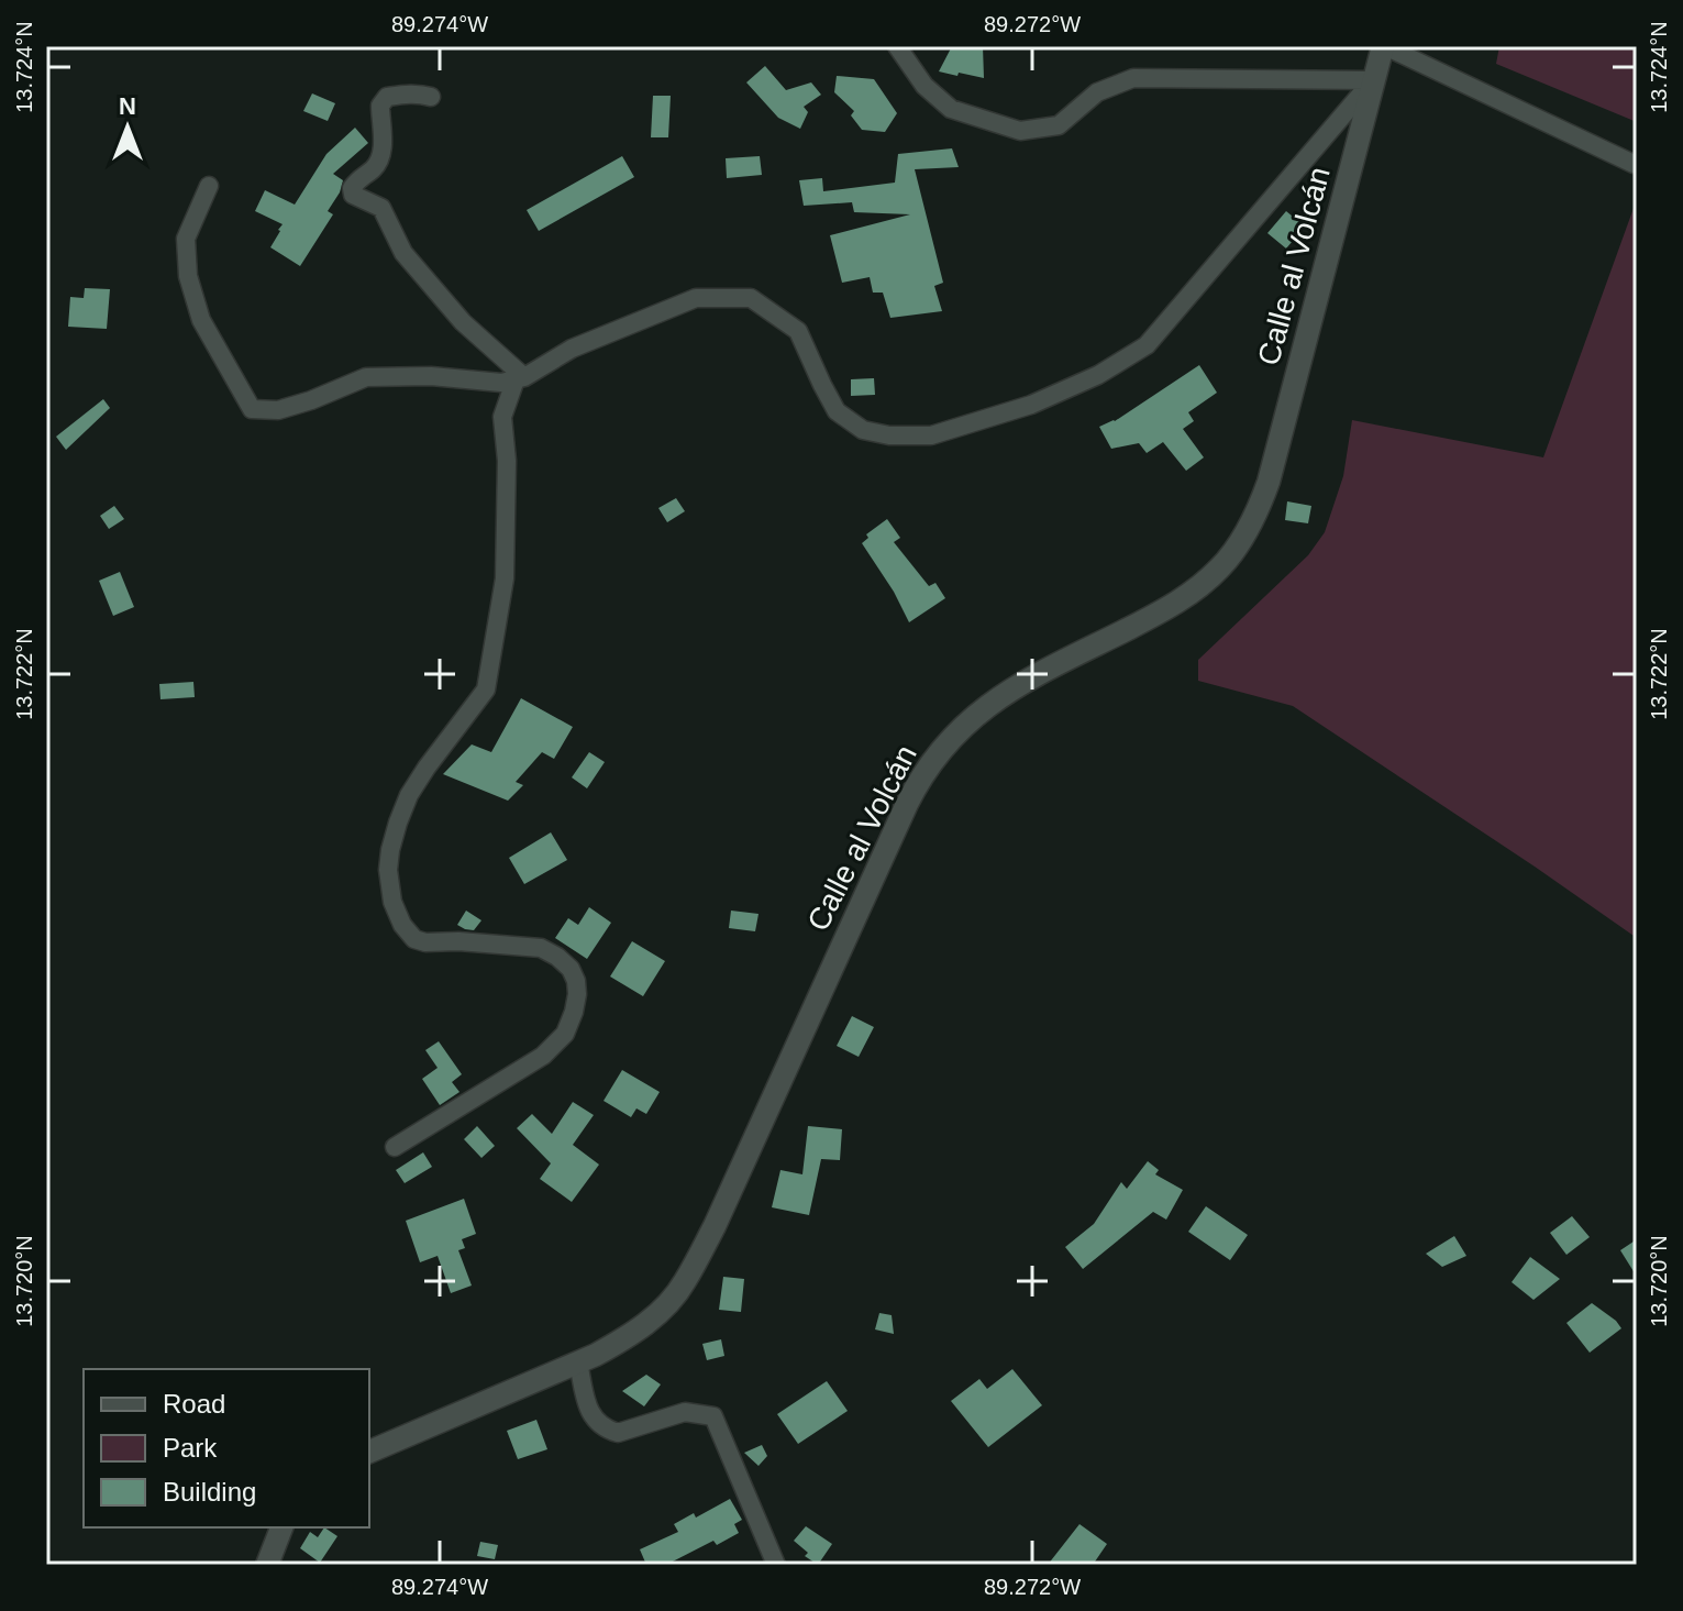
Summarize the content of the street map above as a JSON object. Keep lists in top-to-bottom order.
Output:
{
  "streets": {
    "street": ["Calle al Volcán"]
  },
  "legend": ["Road", "Park", "Building"],
  "north": "top",
  "coordinates": [
    "89.274°W",
    "89.272°W",
    "13.724°N",
    "13.722°N",
    "13.720°N"
  ]
}
